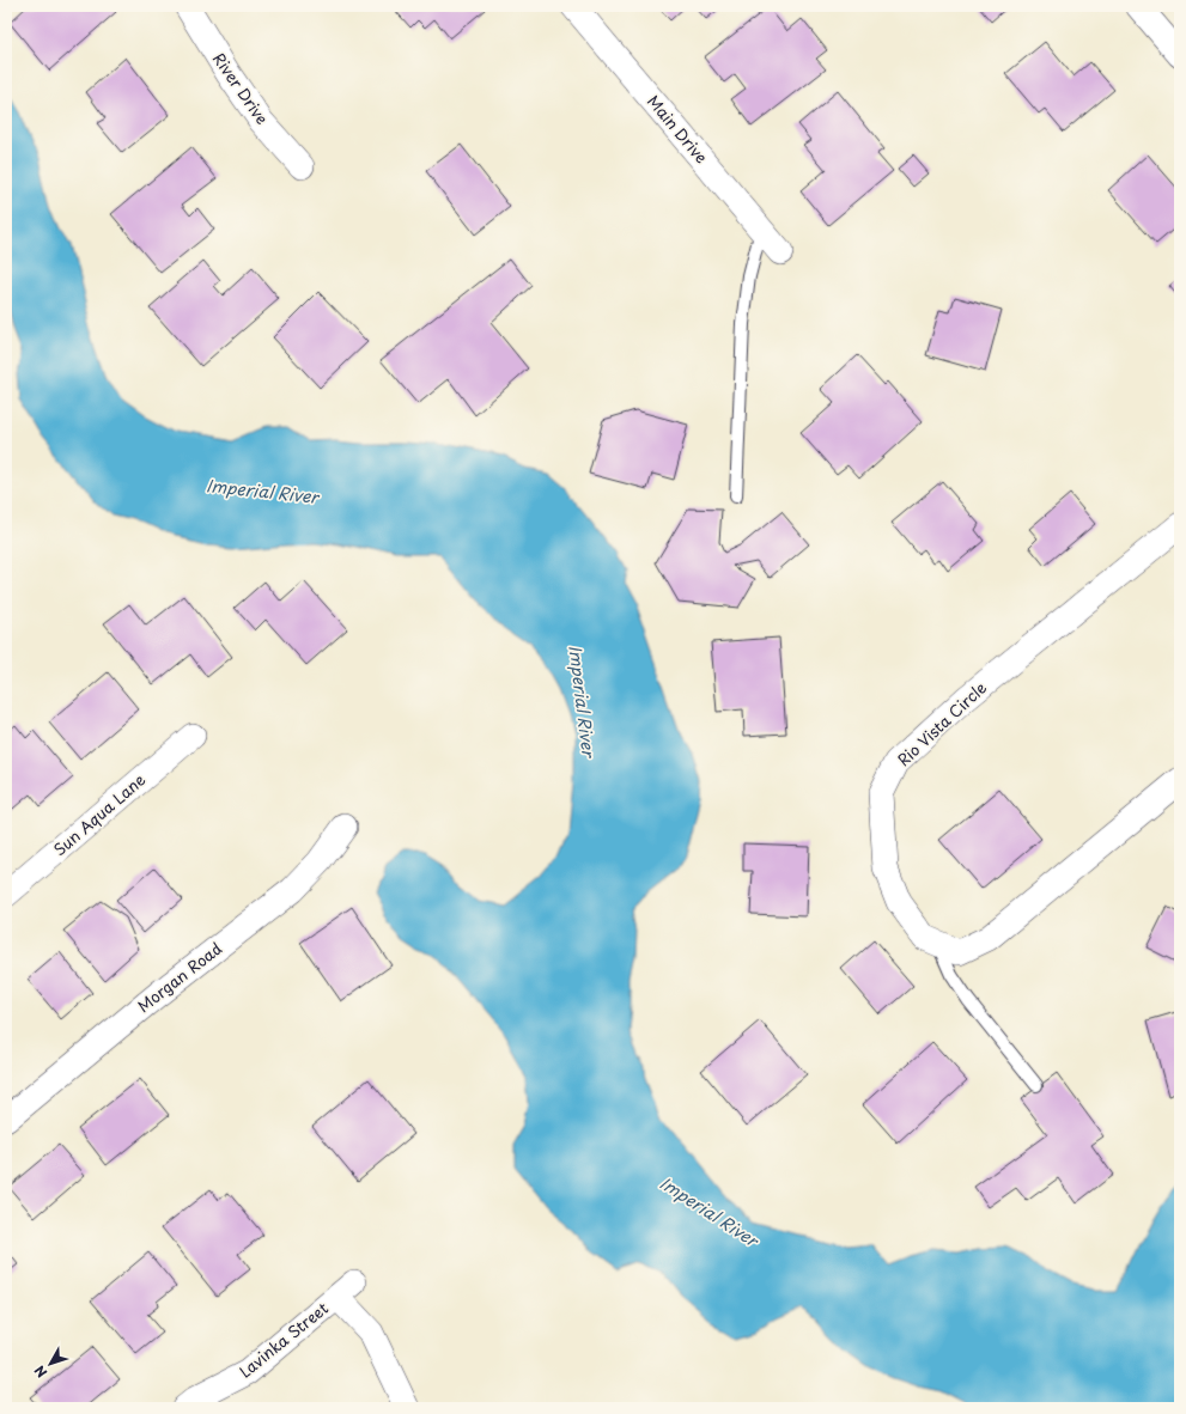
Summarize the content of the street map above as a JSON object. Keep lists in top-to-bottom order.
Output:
{
  "streets": {
    "street": [
      "River Drive",
      "Main Drive",
      "Rio Vista Circle",
      "Sun Aqua Lane",
      "Morgan Road",
      "Lavinka Street"
    ]
  },
  "water": ["Imperial River"],
  "north": "bottom left"
}
